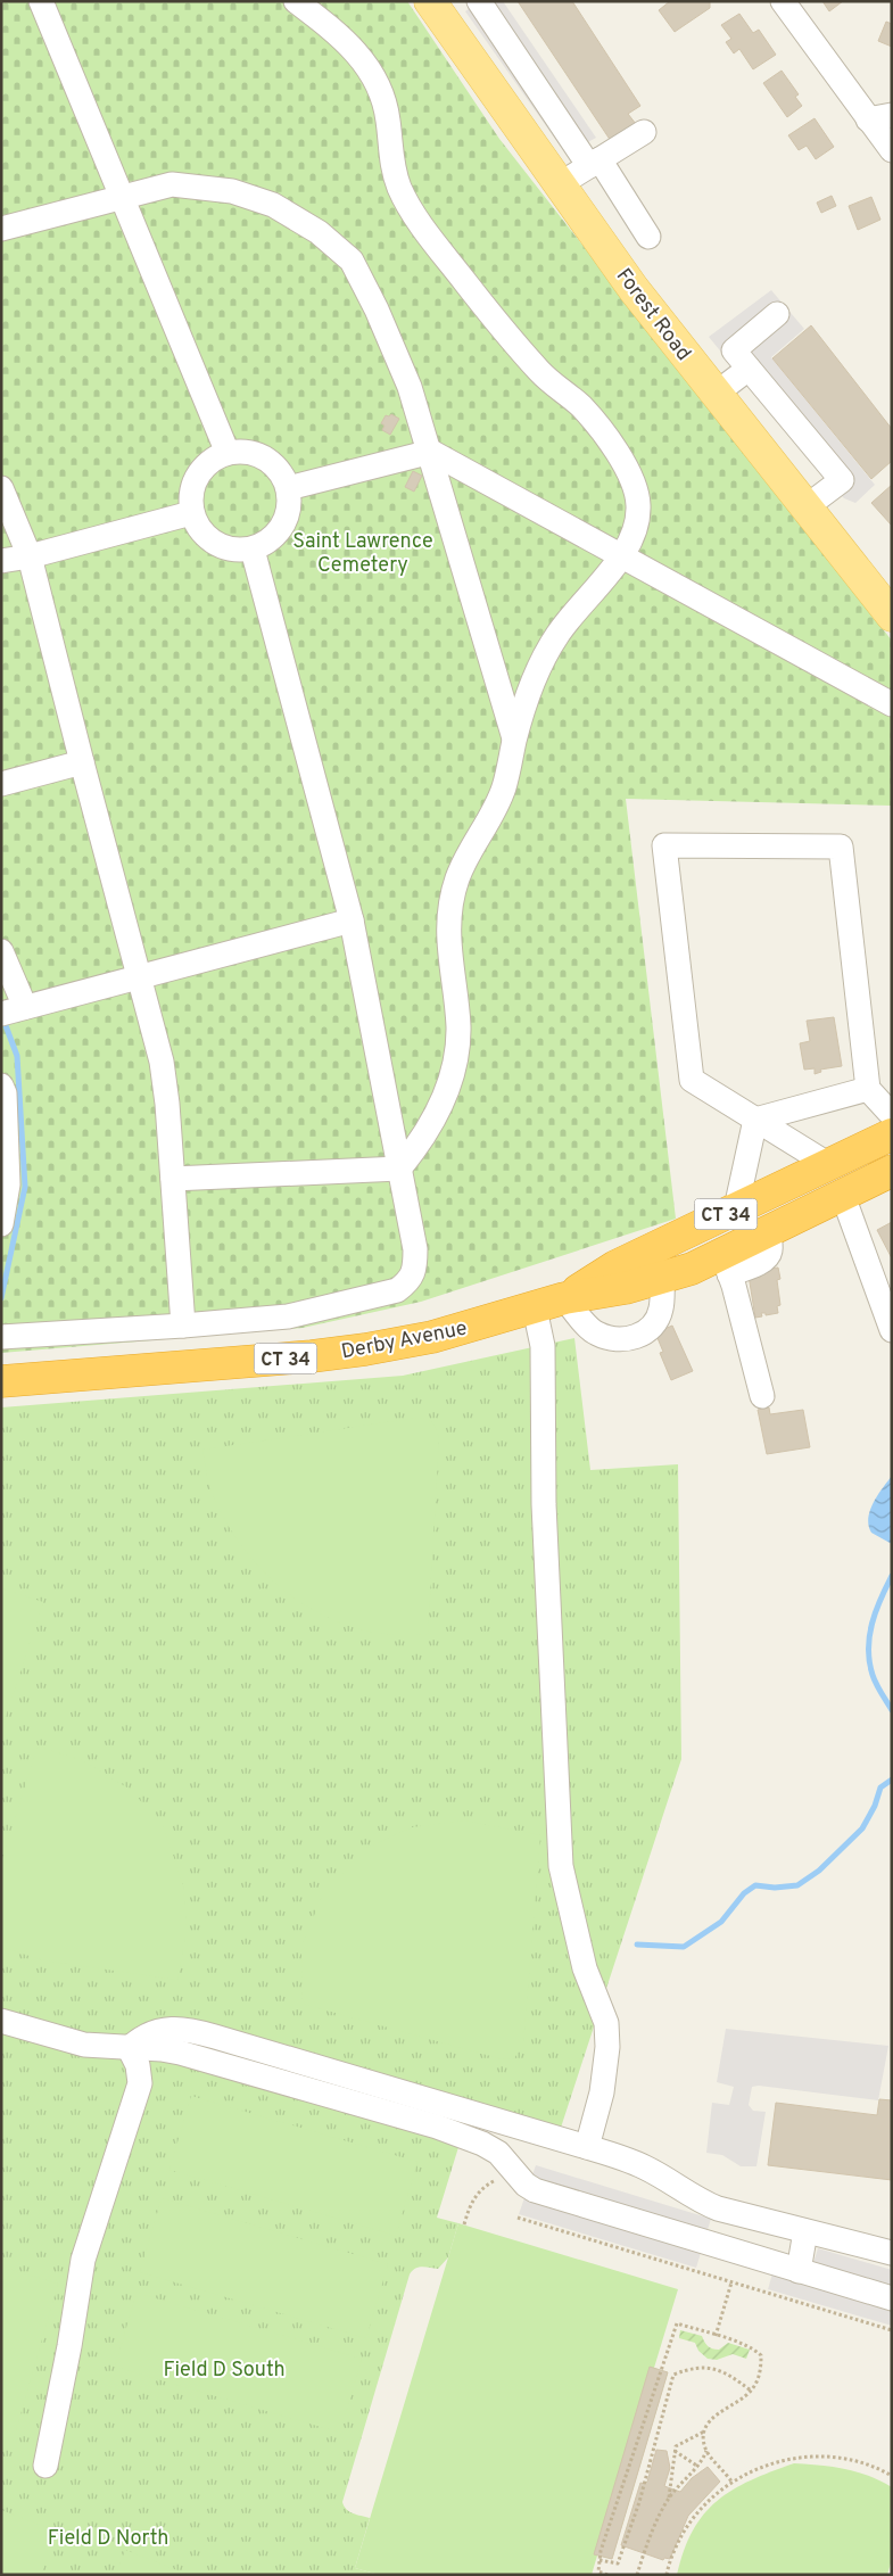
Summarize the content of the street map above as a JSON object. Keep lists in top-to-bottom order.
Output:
{
  "streets": {
    "highway": ["CT 34", "Derby Avenue"],
    "main road": ["Forest Road"]
  },
  "parks": ["Saint Lawrence Cemetery", "Field D South", "Field D North"]
}
